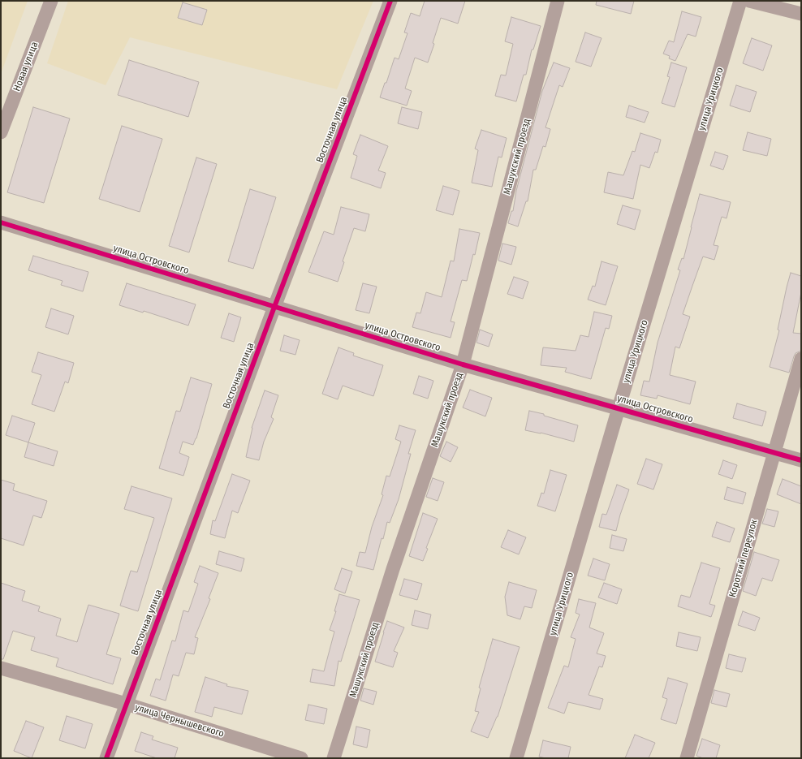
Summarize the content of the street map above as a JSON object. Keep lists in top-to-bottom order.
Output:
{
  "streets": {
    "street": [
      "Новая улица",
      "улица Урицкого",
      "Восточная улица",
      "Машукский проезд",
      "улица Островского",
      "Короткий переулок",
      "улица Чернышевского"
    ]
  },
  "crossings": [
    ["улица Урицкого", "улица Островского"],
    ["Восточная улица", "улица Островского"],
    ["Восточная улица", "улица Чернышевского"],
    ["Машукский проезд", "улица Островского"],
    ["улица Островского", "Короткий переулок"]
  ]
}
